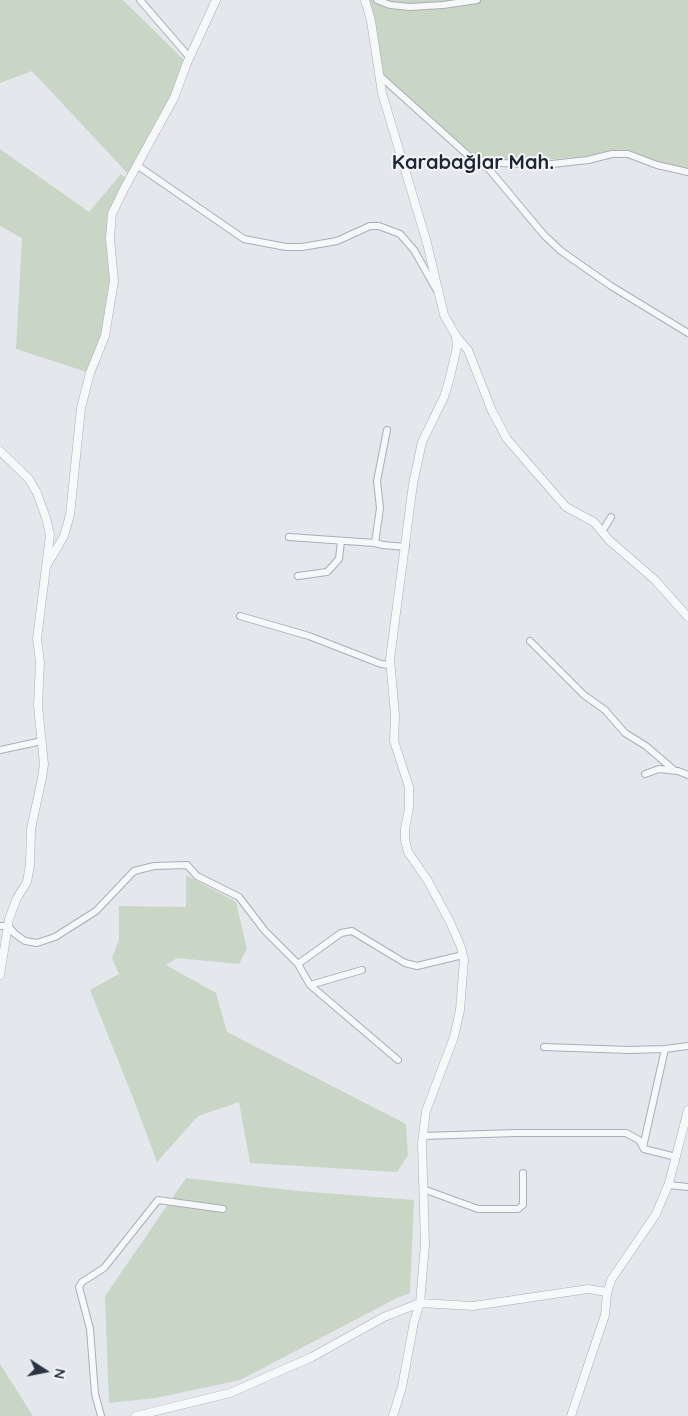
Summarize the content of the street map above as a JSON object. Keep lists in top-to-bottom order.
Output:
{
  "districts": ["Karabağlar Mah."],
  "north": "right"
}
